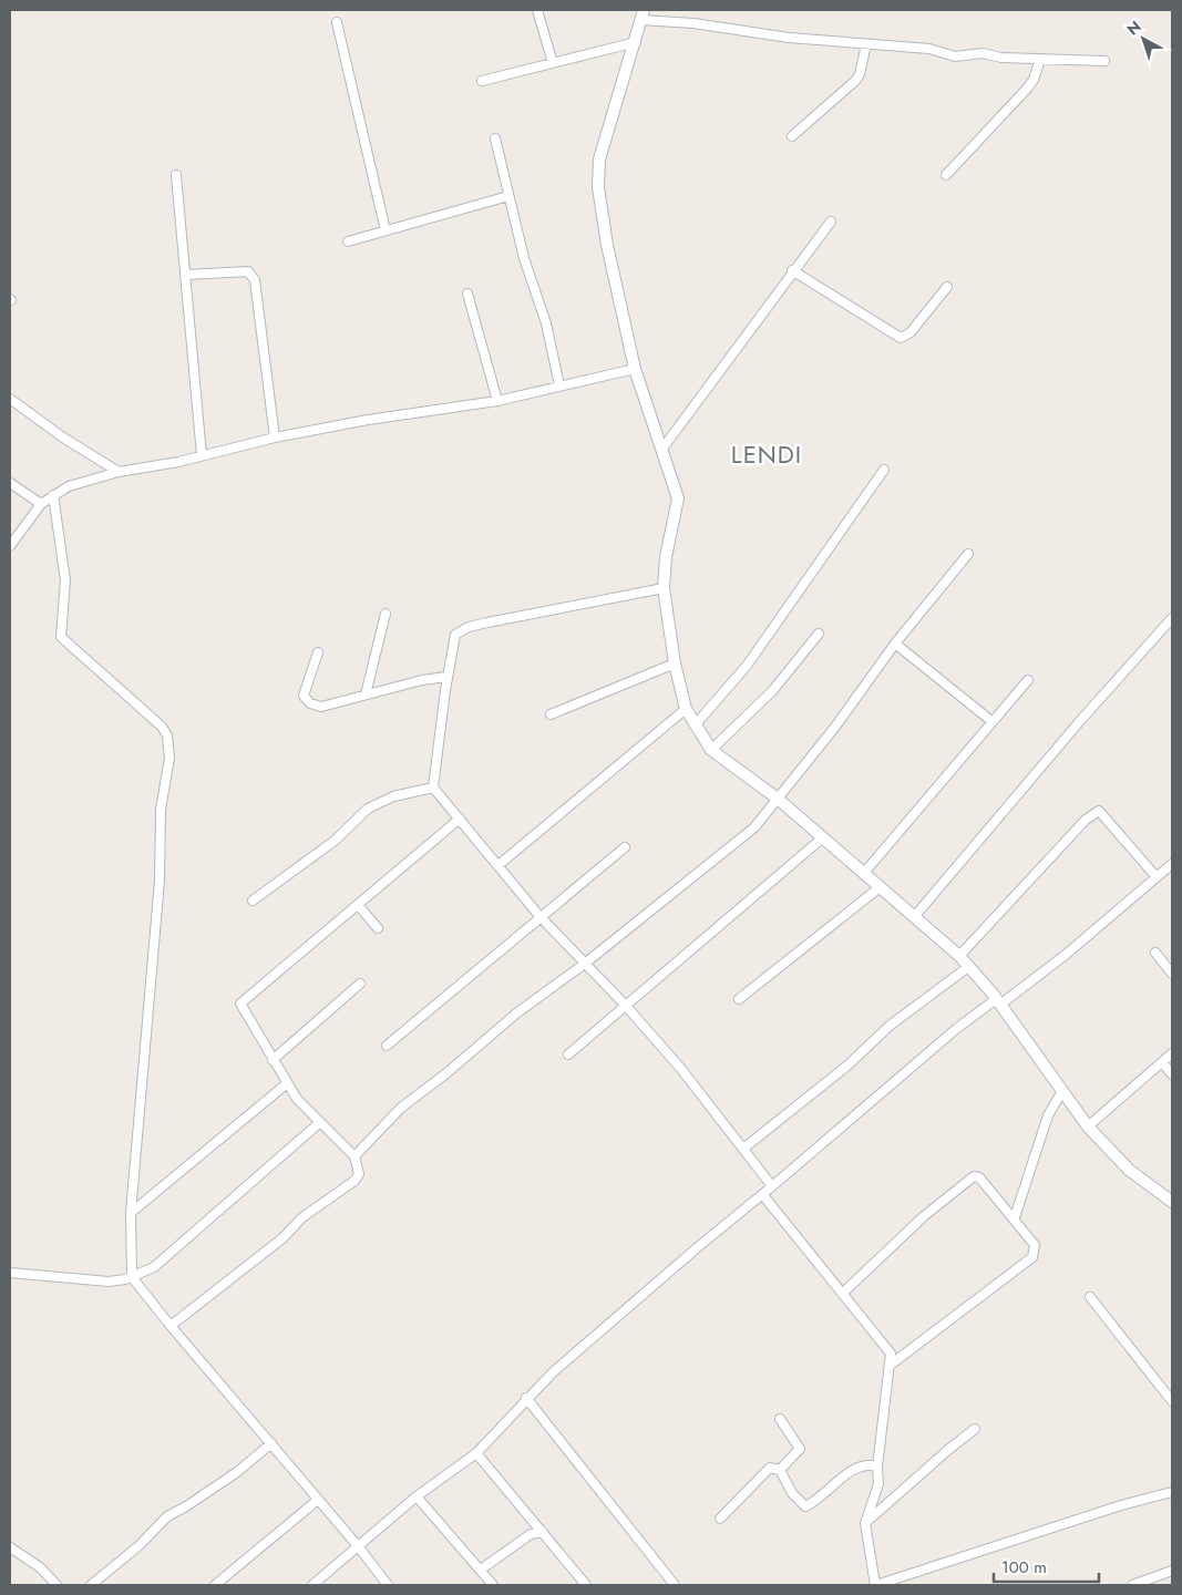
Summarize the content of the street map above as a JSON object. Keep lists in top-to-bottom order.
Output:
{
  "districts": ["LENDI"],
  "scale_bar": "100 m",
  "north": "top left"
}
